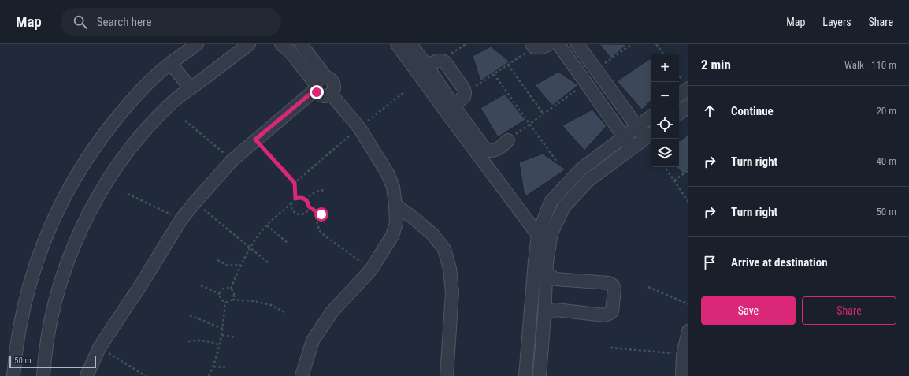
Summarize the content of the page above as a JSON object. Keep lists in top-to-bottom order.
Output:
{
  "scale_bar": "50 m",
  "page": {
    "header": "Map",
    "search": "Search here",
    "nav": ["Map", "Layers", "Share"],
    "heading": ["2 min", "Walk · 110 m"],
    "map_buttons": ["+", "−"],
    "list": [
      ["Continue", "20 m"],
      ["Turn right", "40 m"],
      ["Turn right", "50 m"],
      "Arrive at destination"
    ],
    "buttons": ["Save", "Share"],
    "scale": "50 m"
  }
}
